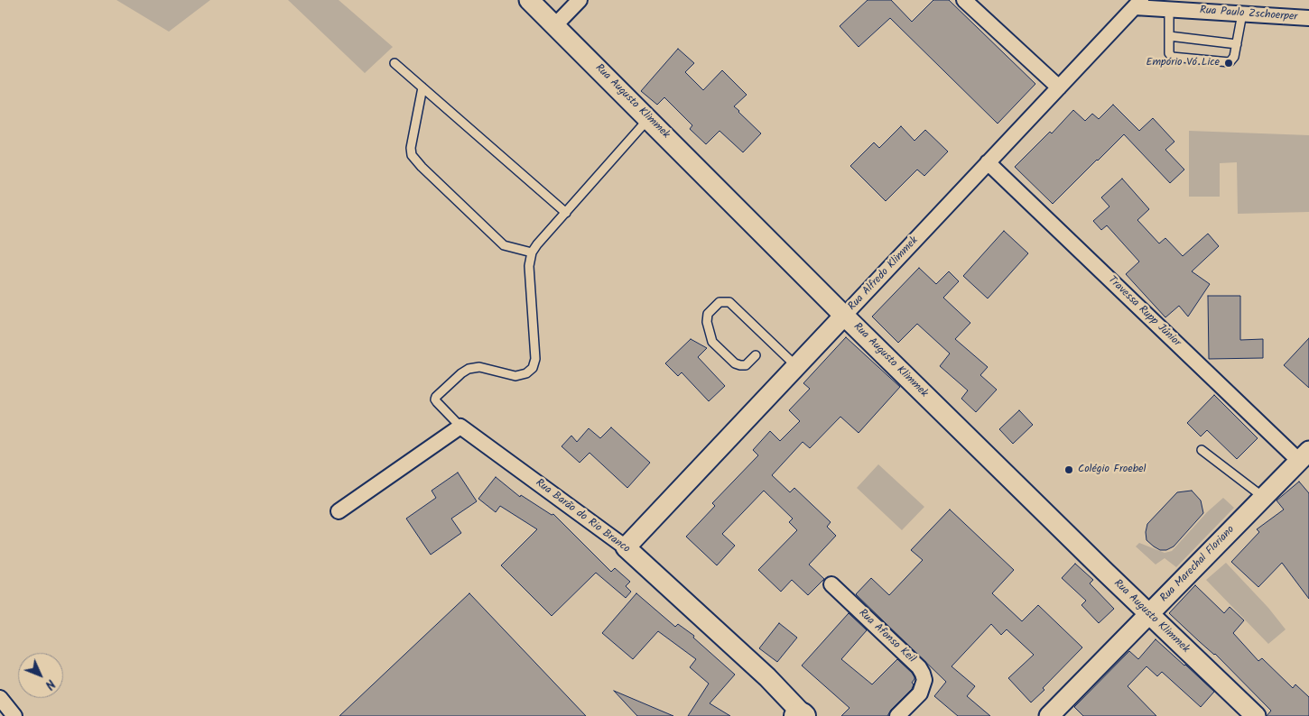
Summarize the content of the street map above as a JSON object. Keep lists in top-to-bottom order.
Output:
{
  "streets": {
    "street": [
      "Rua Paulo Zschoerper",
      "Rua Augusto Klimmek",
      "Rua Alfredo Klimmek",
      "Travessa Rupp Júnior",
      "Rua Barão do Rio Branco",
      "Rua Marechal Floriano",
      "Rua Afonso Keil"
    ]
  },
  "crossings": [
    ["Rua Paulo Zschoerper", "Rua Alfredo Klimmek"],
    ["Rua Augusto Klimmek", "Rua Alfredo Klimmek"],
    ["Rua Augusto Klimmek", "Rua Marechal Floriano"],
    ["Rua Alfredo Klimmek", "Travessa Rupp Júnior"],
    ["Rua Alfredo Klimmek", "Rua Barão do Rio Branco"],
    ["Travessa Rupp Júnior", "Rua Marechal Floriano"]
  ],
  "places": ["Empório Vó Lice", "Colégio Froebel"],
  "north": "bottom right"
}
